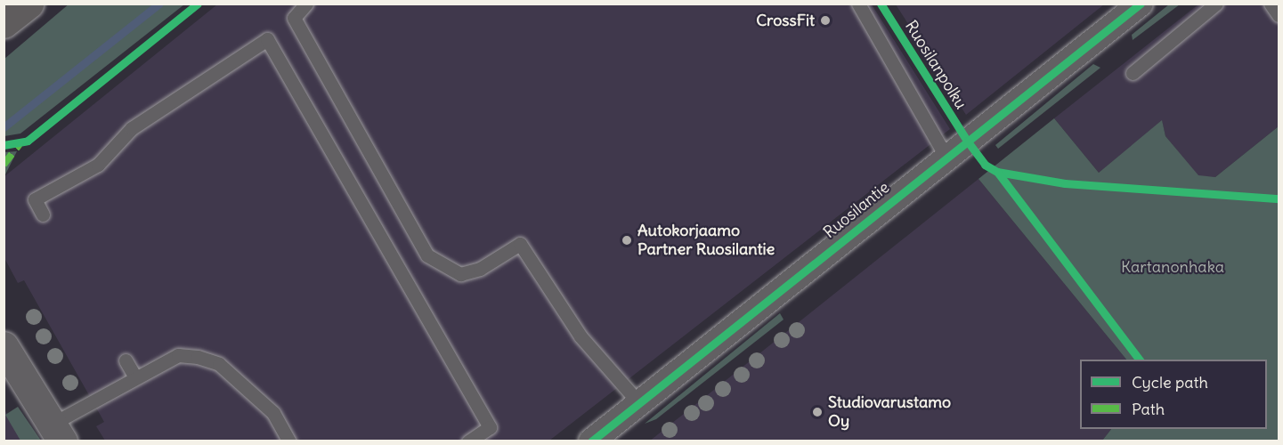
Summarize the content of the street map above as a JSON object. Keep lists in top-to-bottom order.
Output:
{
  "streets": {
    "street": ["Ruosilantie"],
    "cycle path": ["Ruosilanpolku"]
  },
  "parks": ["Kartanonhaka"],
  "places": ["CrossFit", "Autokorjaamo Partner Ruosilantie", "Studiovarustamo Oy"],
  "legend": ["Cycle path", "Path"]
}
